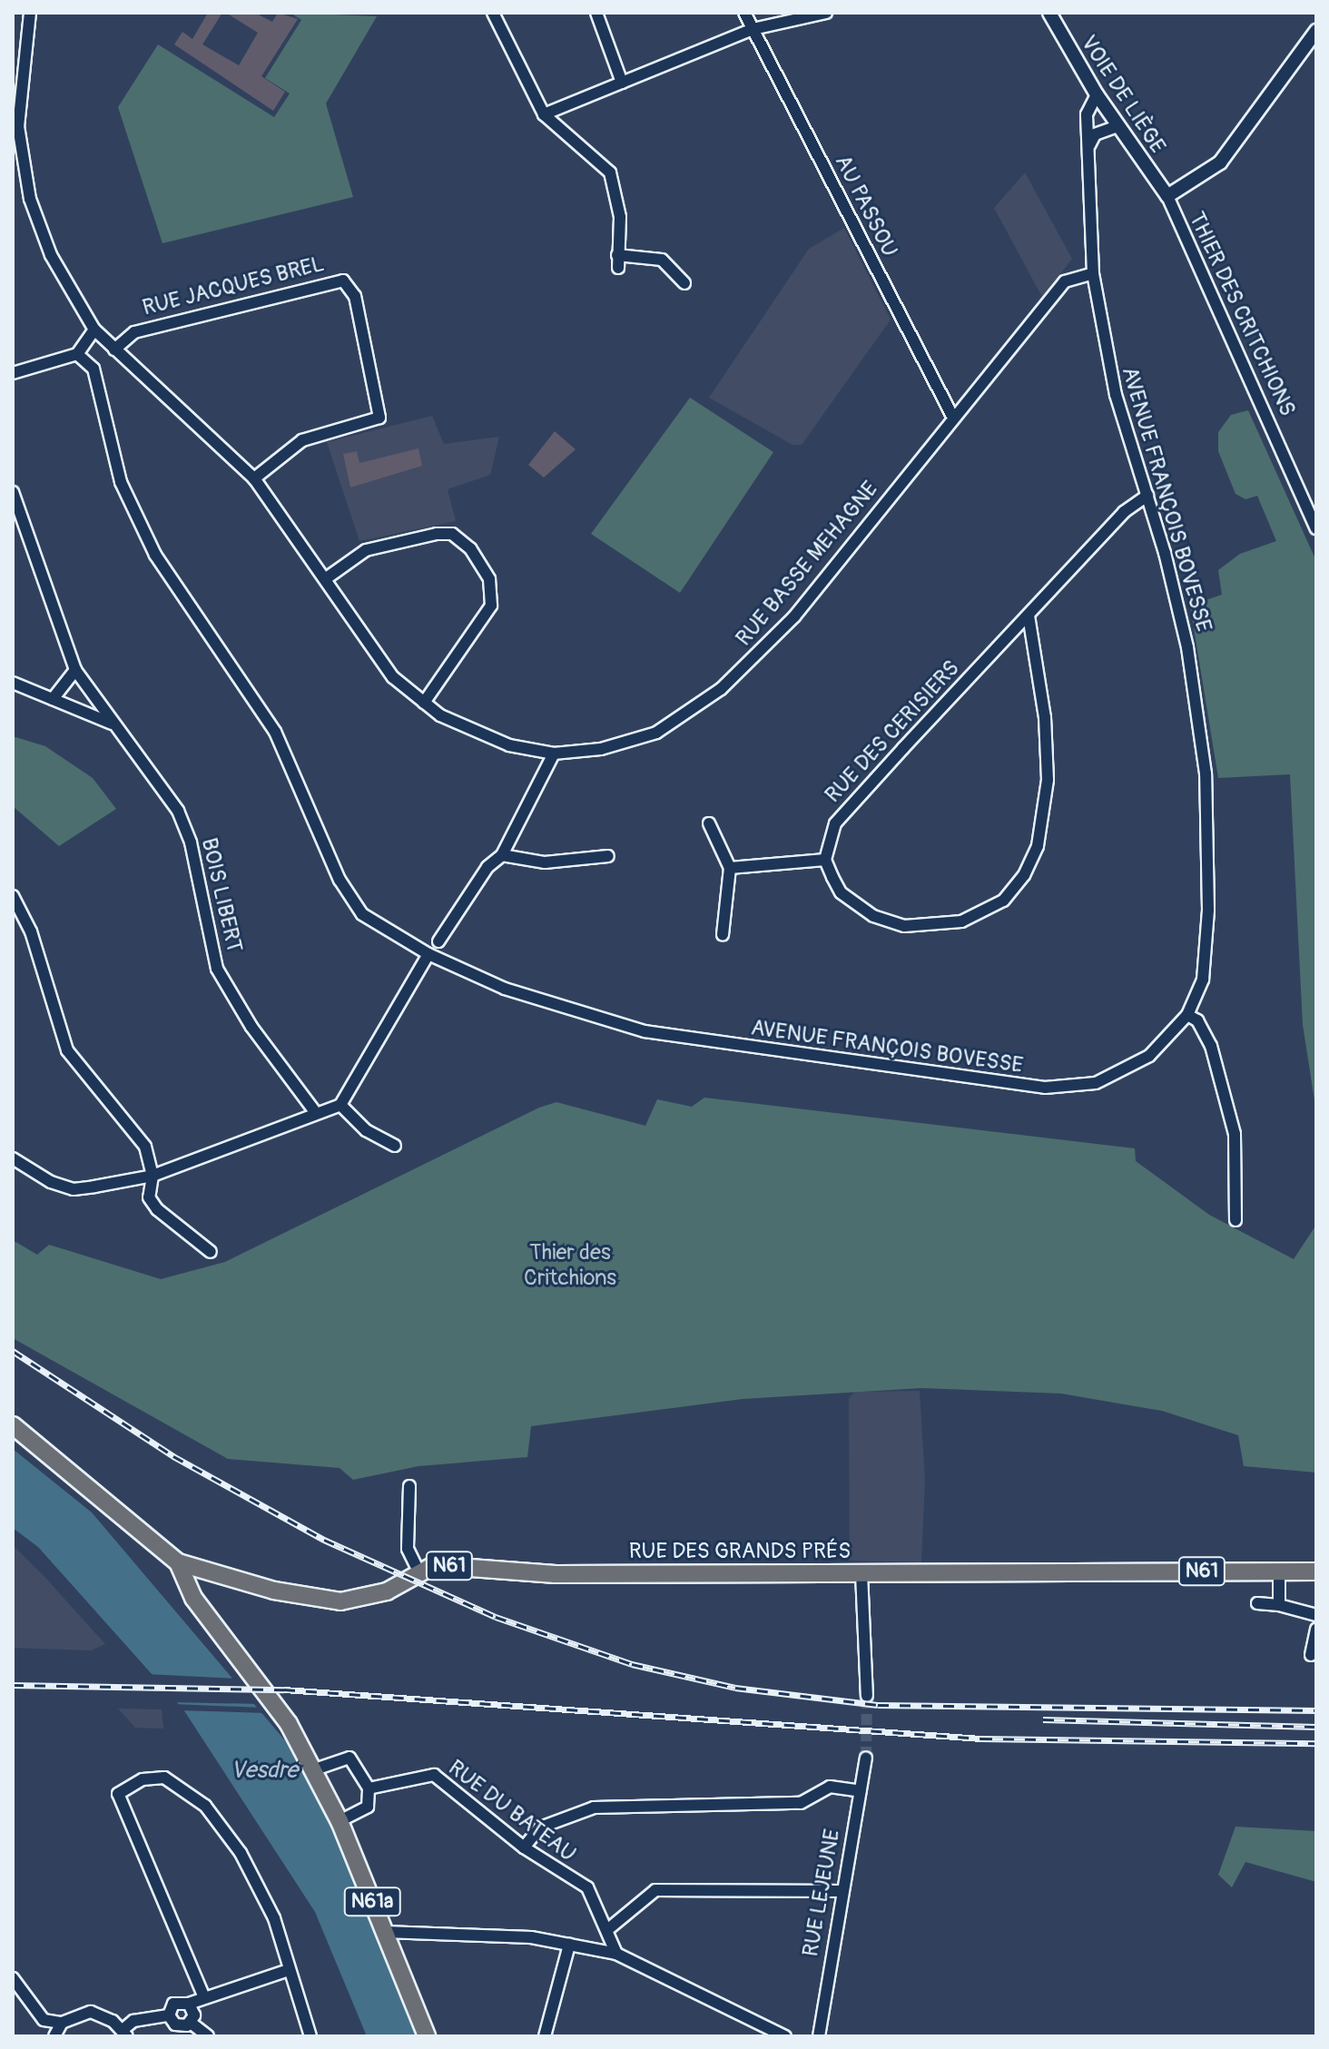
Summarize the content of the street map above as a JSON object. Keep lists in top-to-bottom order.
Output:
{
  "streets": {
    "main road": ["RUE DES GRANDS PRÉS", "N61", "N61a"],
    "street": [
      "VOIE DE LIÈGE",
      "AU PASSOU",
      "RUE JACQUES BREL",
      "THIER DES CRITCHIONS",
      "AVENUE FRANÇOIS BOVESSE",
      "RUE BASSE MEHAGNE",
      "RUE DES CERISIERS",
      "BOIS LIBERT",
      "RUE DU BATEAU",
      "RUE LEJEUNE"
    ]
  },
  "crossings": [
    ["VOIE DE LIÈGE", "THIER DES CRITCHIONS"],
    ["VOIE DE LIÈGE", "AVENUE FRANÇOIS BOVESSE"],
    ["AU PASSOU", "RUE BASSE MEHAGNE"],
    ["RUE JACQUES BREL", "RUE BASSE MEHAGNE"],
    ["AVENUE FRANÇOIS BOVESSE", "RUE BASSE MEHAGNE"],
    ["AVENUE FRANÇOIS BOVESSE", "RUE DES CERISIERS"],
    ["RUE DES GRANDS PRÉS", "N61"]
  ],
  "water": ["Vesdre"],
  "parks": ["Thier des Critchions"]
}
